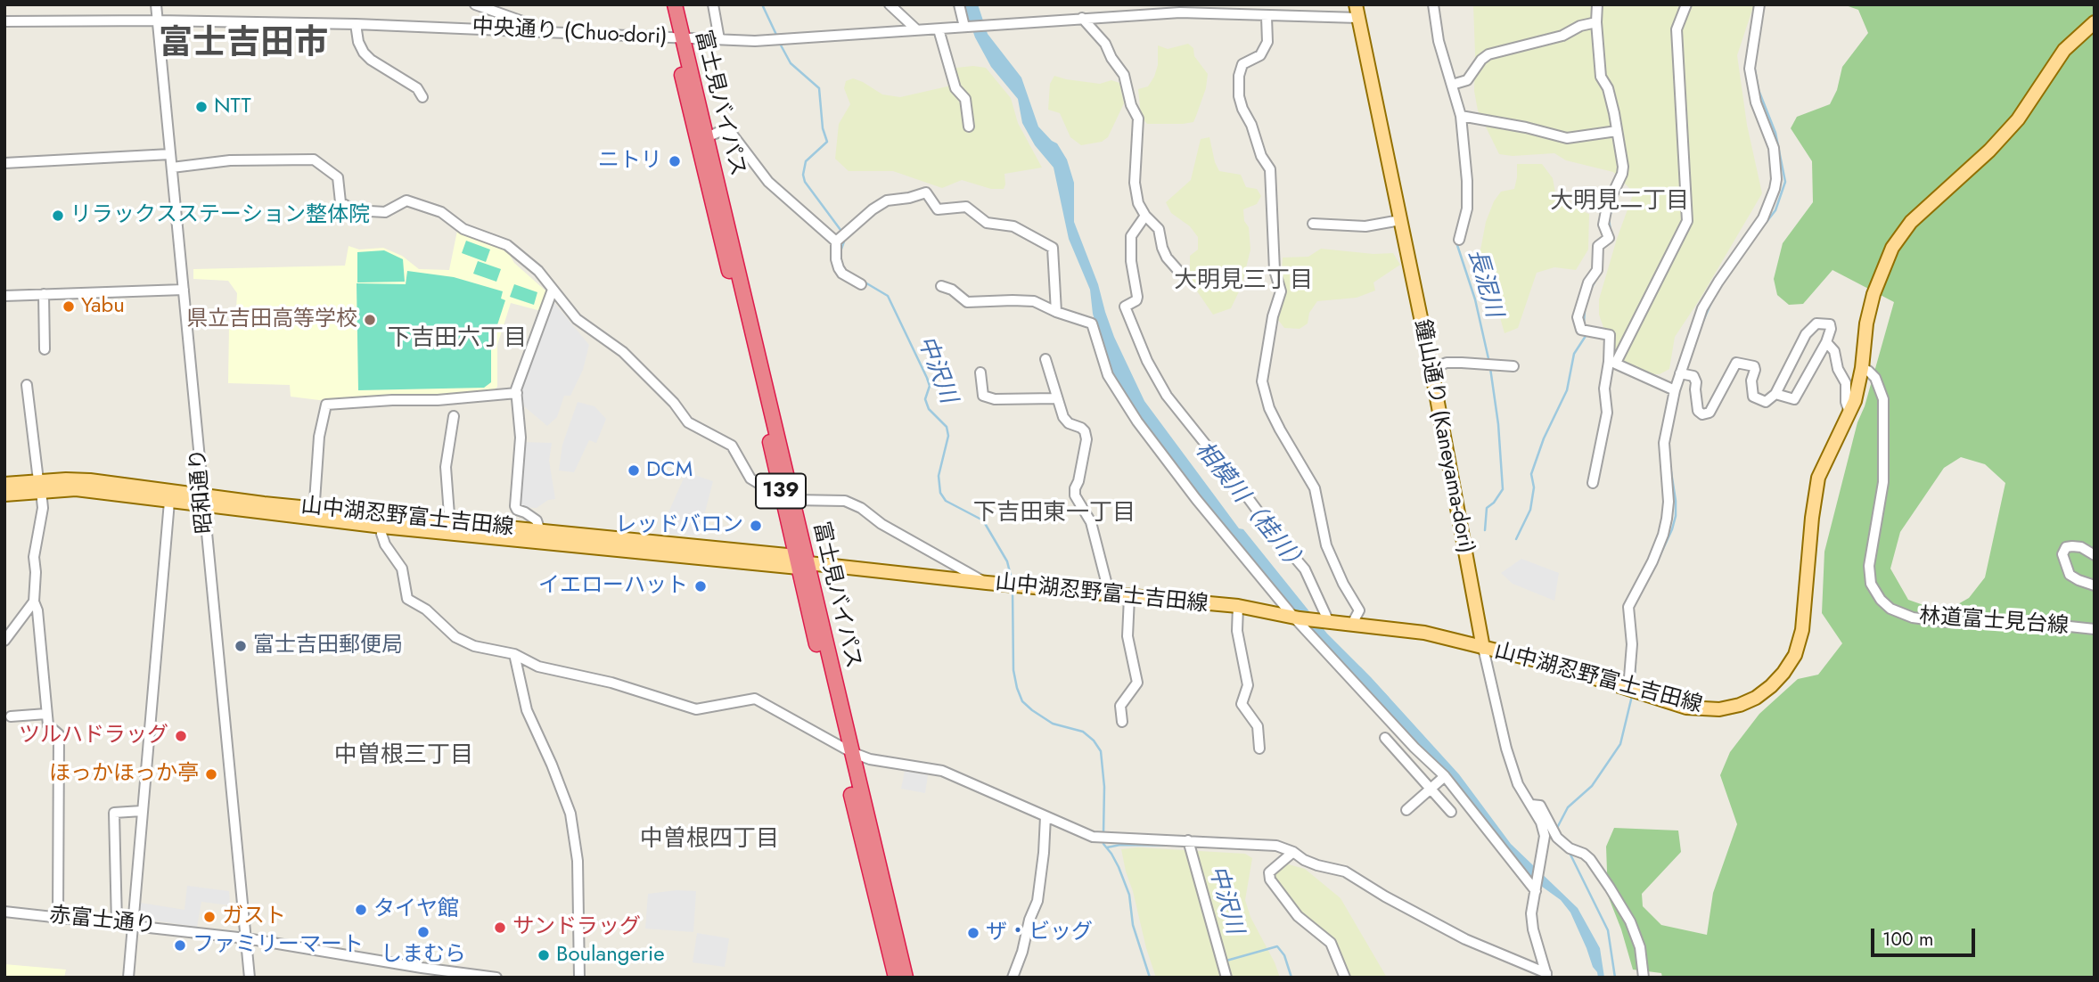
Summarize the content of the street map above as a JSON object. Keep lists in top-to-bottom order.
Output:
{
  "streets": {
    "highway": ["富士見バイパス", "139"],
    "main road": ["鐘山通り (Kaneyama-dori)", "山中湖忍野富士吉田線"],
    "street": [
      "中央通り (Chuo-dori)",
      "昭和通り",
      "林道富士見台線",
      "赤富士通り"
    ]
  },
  "crossings": [
    ["中央通り (Chuo-dori)", "富士見バイパス"],
    ["中央通り (Chuo-dori)", "鐘山通り (Kaneyama-dori)"],
    ["中央通り (Chuo-dori)", "昭和通り"],
    ["富士見バイパス", "山中湖忍野富士吉田線"],
    ["鐘山通り (Kaneyama-dori)", "山中湖忍野富士吉田線"],
    ["昭和通り", "山中湖忍野富士吉田線"],
    ["昭和通り", "赤富士通り"],
    ["山中湖忍野富士吉田線", "林道富士見台線"]
  ],
  "districts": [
    "富士吉田市",
    "大明見二丁目",
    "大明見三丁目",
    "下吉田六丁目",
    "下吉田東一丁目",
    "中曽根三丁目",
    "中曽根四丁目"
  ],
  "water": ["長泥川", "中沢川", "相模川（桂川）"],
  "places": [
    "NTT",
    "ニトリ",
    "リラックスステーション整体院",
    "Yabu",
    "県立吉田高等学校",
    "DCM",
    "レッドバロン",
    "イエローハット",
    "富士吉田郵便局",
    "ツルハドラッグ",
    "ほっかほっか亭",
    "タイヤ館",
    "ガスト",
    "サンドラッグ",
    "しまむら",
    "ザ・ビッグ",
    "ファミリーマート",
    "Boulangerie"
  ],
  "scale_bar": "100 m"
}
